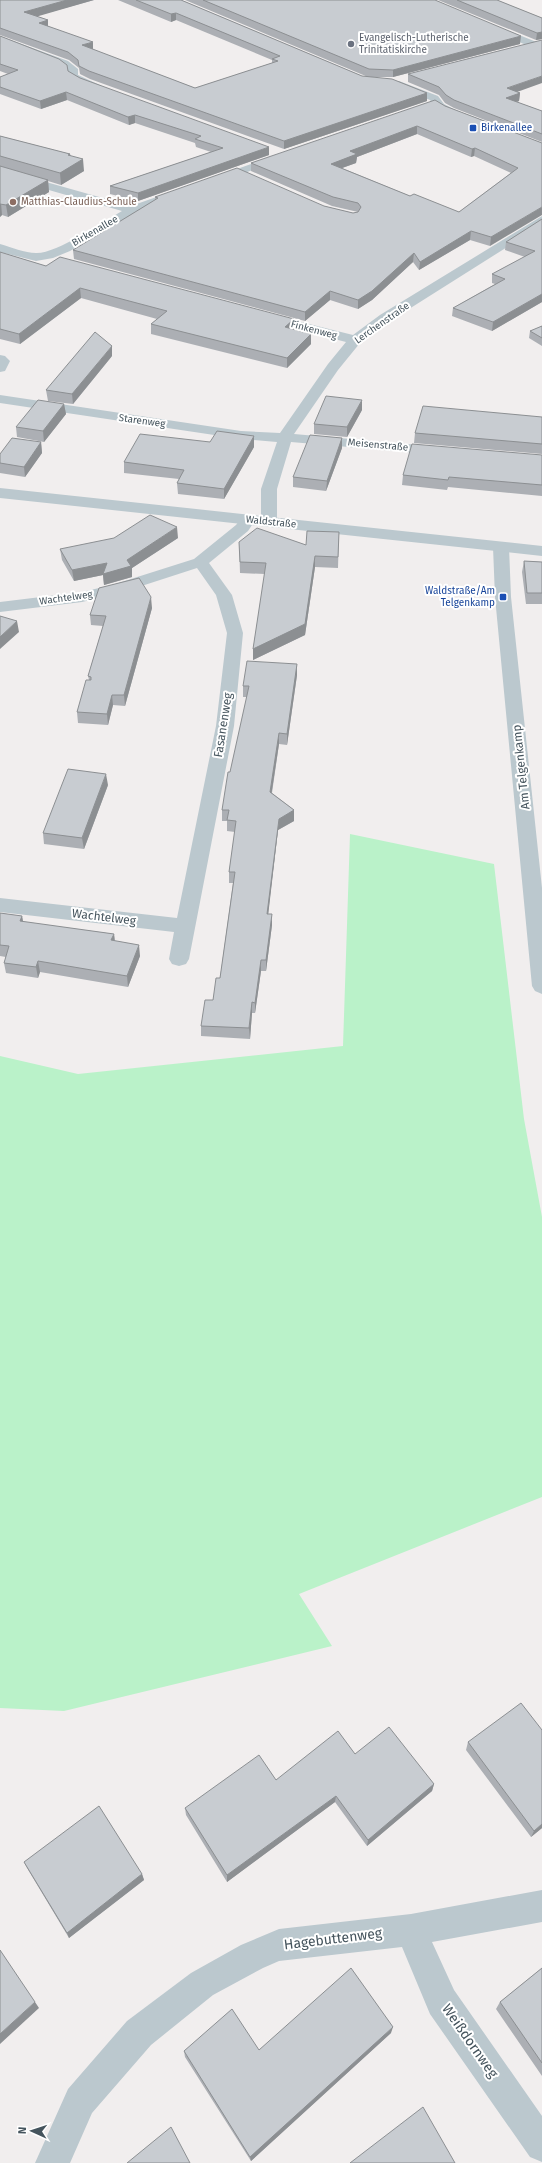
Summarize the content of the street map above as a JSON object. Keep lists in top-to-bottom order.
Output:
{
  "streets": {
    "street": [
      "Birkenallee",
      "Lerchenstraße",
      "Finkenweg",
      "Starenweg",
      "Meisenstraße",
      "Waldstraße",
      "Wachtelweg",
      "Fasanenweg",
      "Am Telgenkamp",
      "Hagebuttenweg",
      "Weißdornweg"
    ]
  },
  "crossings": [
    ["Lerchenstraße", "Finkenweg"],
    ["Lerchenstraße", "Starenweg"],
    ["Lerchenstraße", "Meisenstraße"],
    ["Lerchenstraße", "Waldstraße"],
    ["Starenweg", "Meisenstraße"],
    ["Waldstraße", "Am Telgenkamp"],
    ["Wachtelweg", "Fasanenweg"],
    ["Hagebuttenweg", "Weißdornweg"]
  ],
  "places": {
    "other": ["Evangelisch-Lutherische Trinitatiskirche", "Matthias-Claudius-Schule"],
    "transit": ["Birkenallee", "Waldstraße/Am Telgenkamp"]
  },
  "north": "left"
}
